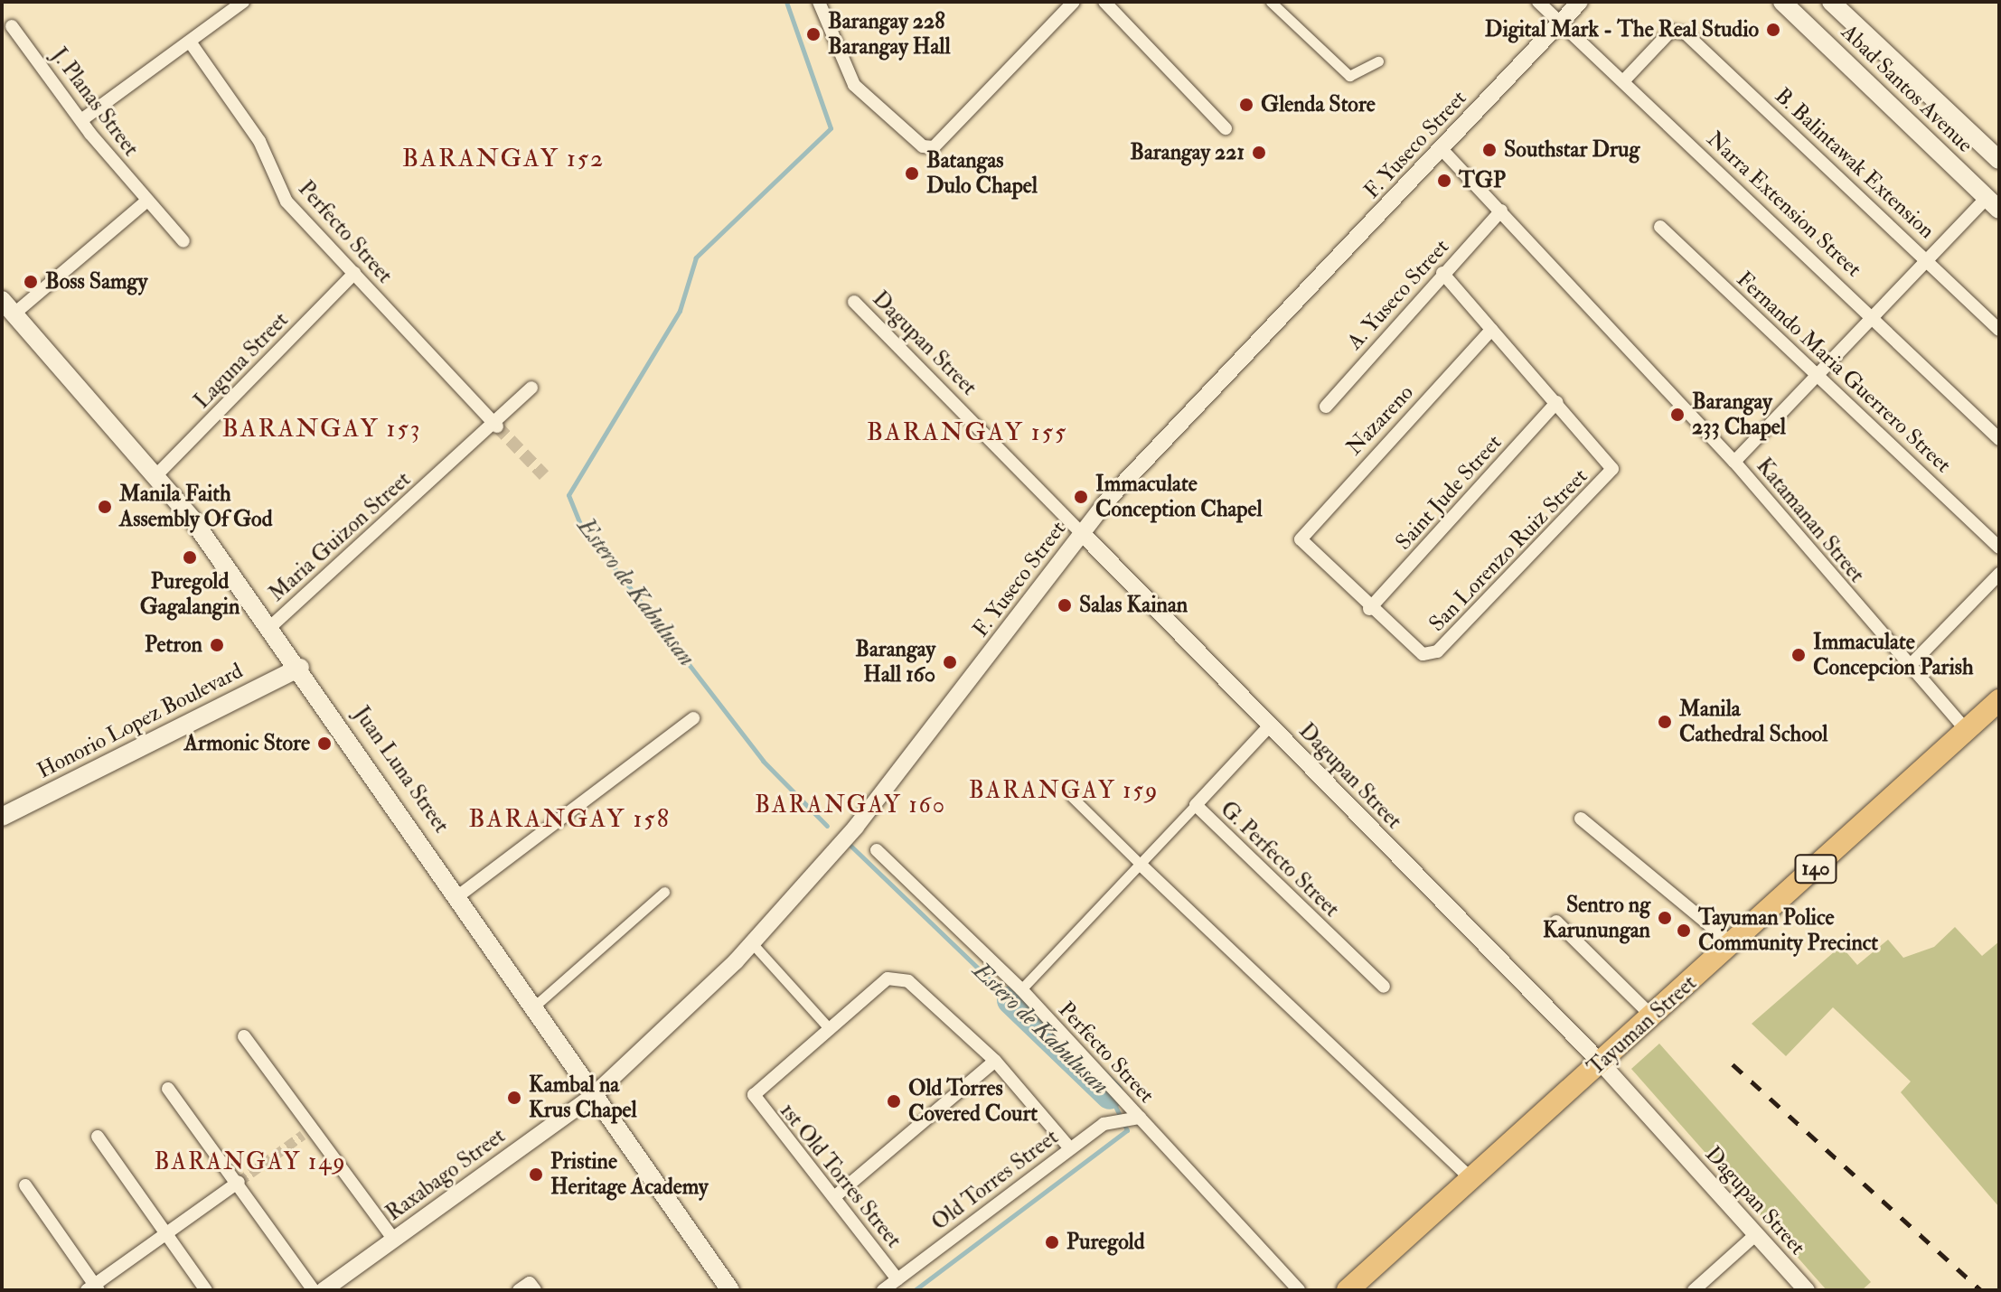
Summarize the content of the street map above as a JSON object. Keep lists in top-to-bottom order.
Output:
{
  "streets": {
    "main road": [
      "Abad Santos Avenue",
      "Honorio Lopez Boulevard",
      "Juan Luna Street",
      "140",
      "Tayuman Street"
    ],
    "street": [
      "J. Planas Street",
      "F. Yuseco Street",
      "B. Balintawak Extension",
      "Narra Extension Street",
      "Perfecto Street",
      "A. Yuseco Street",
      "Dagupan Street",
      "Laguna Street",
      "Fernando Maria Guerrero Street",
      "Nazareno",
      "Saint Jude Street",
      "Katamanan Street",
      "Maria Guizon Street",
      "San Lorenzo Ruiz Street",
      "G. Perfecto Street",
      "Raxabago Street",
      "1st Old Torres Street",
      "Old Torres Street"
    ]
  },
  "crossings": [
    ["F. Yuseco Street", "Narra Extension Street"],
    ["F. Yuseco Street", "Dagupan Street"],
    ["F. Yuseco Street", "Katamanan Street"],
    ["F. Yuseco Street", "Juan Luna Street"],
    ["F. Yuseco Street", "Raxabago Street"],
    ["B. Balintawak Extension", "Narra Extension Street"],
    ["Perfecto Street", "Laguna Street"],
    ["Perfecto Street", "Maria Guizon Street"],
    ["Perfecto Street", "Old Torres Street"],
    ["A. Yuseco Street", "Katamanan Street"],
    ["Dagupan Street", "G. Perfecto Street"],
    ["Dagupan Street", "Tayuman Street"],
    ["Laguna Street", "Juan Luna Street"],
    ["Nazareno", "Saint Jude Street"],
    ["Nazareno", "San Lorenzo Ruiz Street"],
    ["Saint Jude Street", "San Lorenzo Ruiz Street"],
    ["Katamanan Street", "Tayuman Street"],
    ["Maria Guizon Street", "Juan Luna Street"],
    ["Honorio Lopez Boulevard", "Juan Luna Street"],
    ["Juan Luna Street", "Raxabago Street"],
    ["1st Old Torres Street", "Old Torres Street"]
  ],
  "districts": [
    "BARANGAY 152",
    "BARANGAY 153",
    "BARANGAY 155",
    "BARANGAY 159",
    "BARANGAY 160",
    "BARANGAY 158",
    "BARANGAY 149"
  ],
  "water": ["Estero de Kabulusan"],
  "places": [
    "Digital Mark - The Real Studio",
    "Barangay 228 Barangay Hall",
    "Glenda Store",
    "Southstar Drug",
    "Barangay 221",
    "Batangas Dulo Chapel",
    "TGP",
    "Boss Samgy",
    "Barangay 233 Chapel",
    "Immaculate Conception Chapel",
    "Manila Faith Assembly Of God",
    "Puregold Gagalangin",
    "Salas Kainan",
    "Petron",
    "Immaculate Concepcion Parish",
    "Barangay Hall 160",
    "Manila Cathedral School",
    "Armonic Store",
    "Sentro ng Karunungan",
    "Tayuman Police Community Precinct",
    "Kambal na Krus Chapel",
    "Old Torres Covered Court",
    "Pristine Heritage Academy",
    "Puregold"
  ]
}
